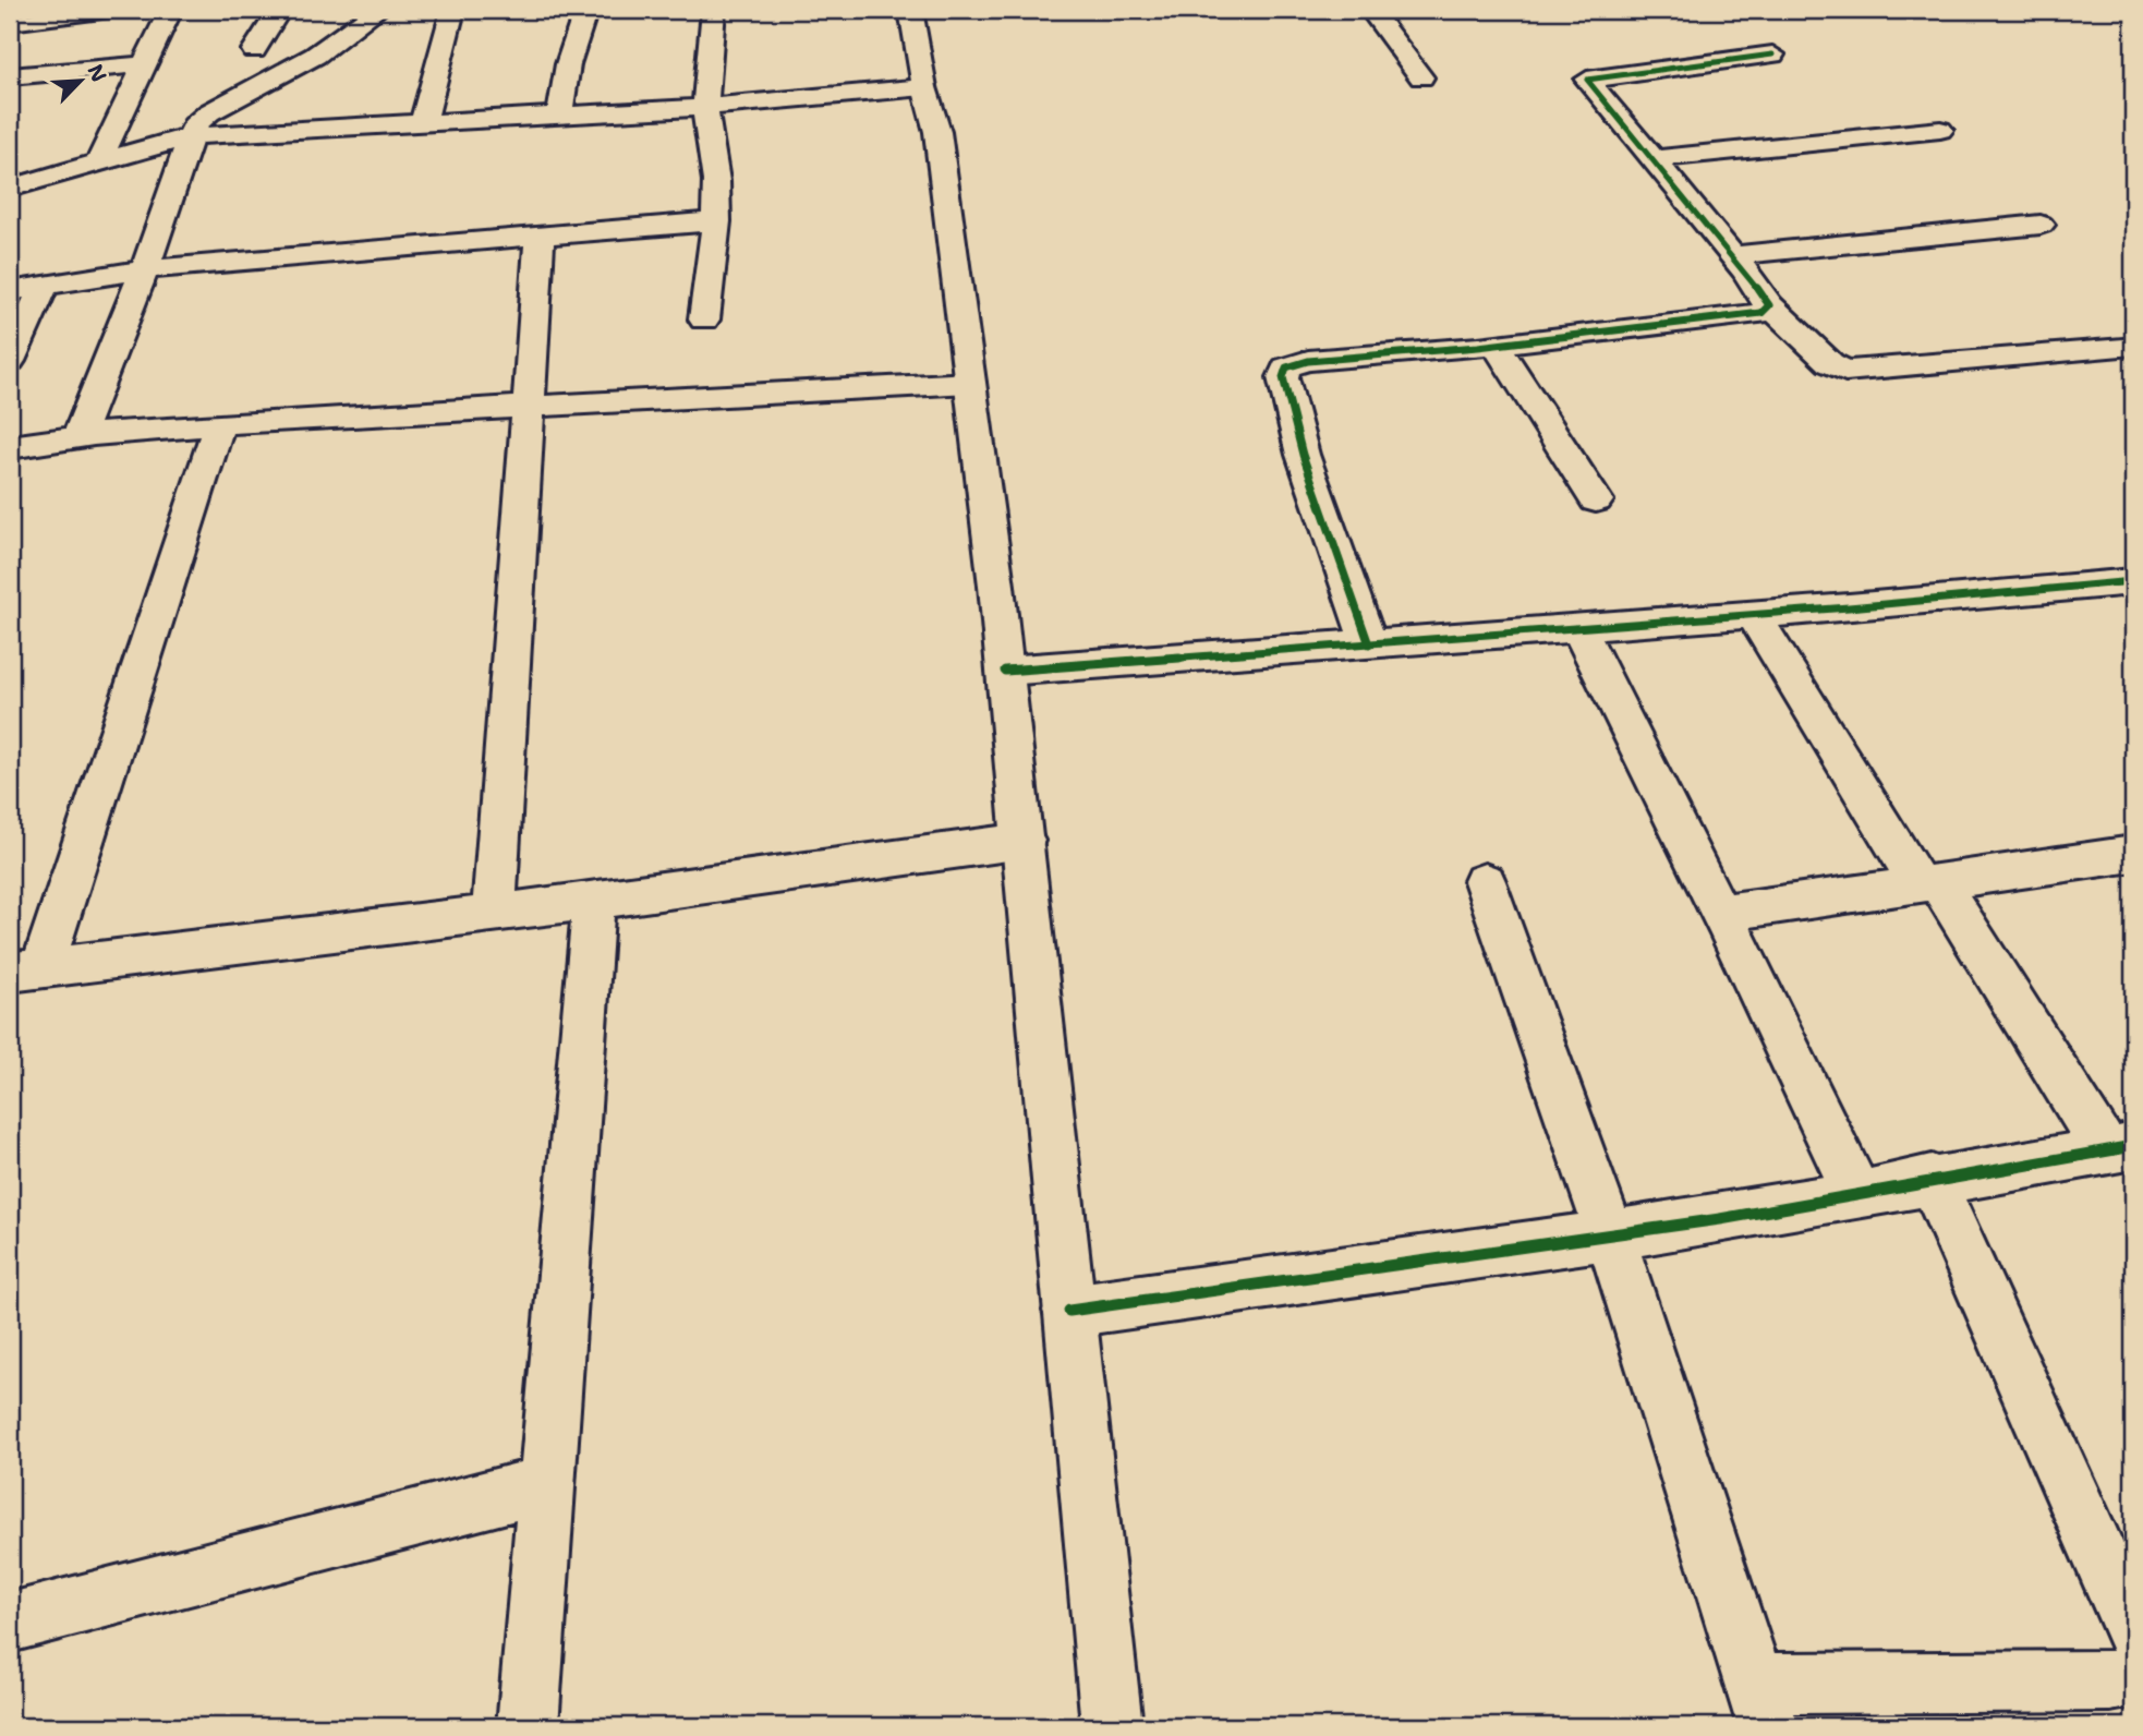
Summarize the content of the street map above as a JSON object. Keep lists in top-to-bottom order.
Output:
{
  "north": "top right"
}
